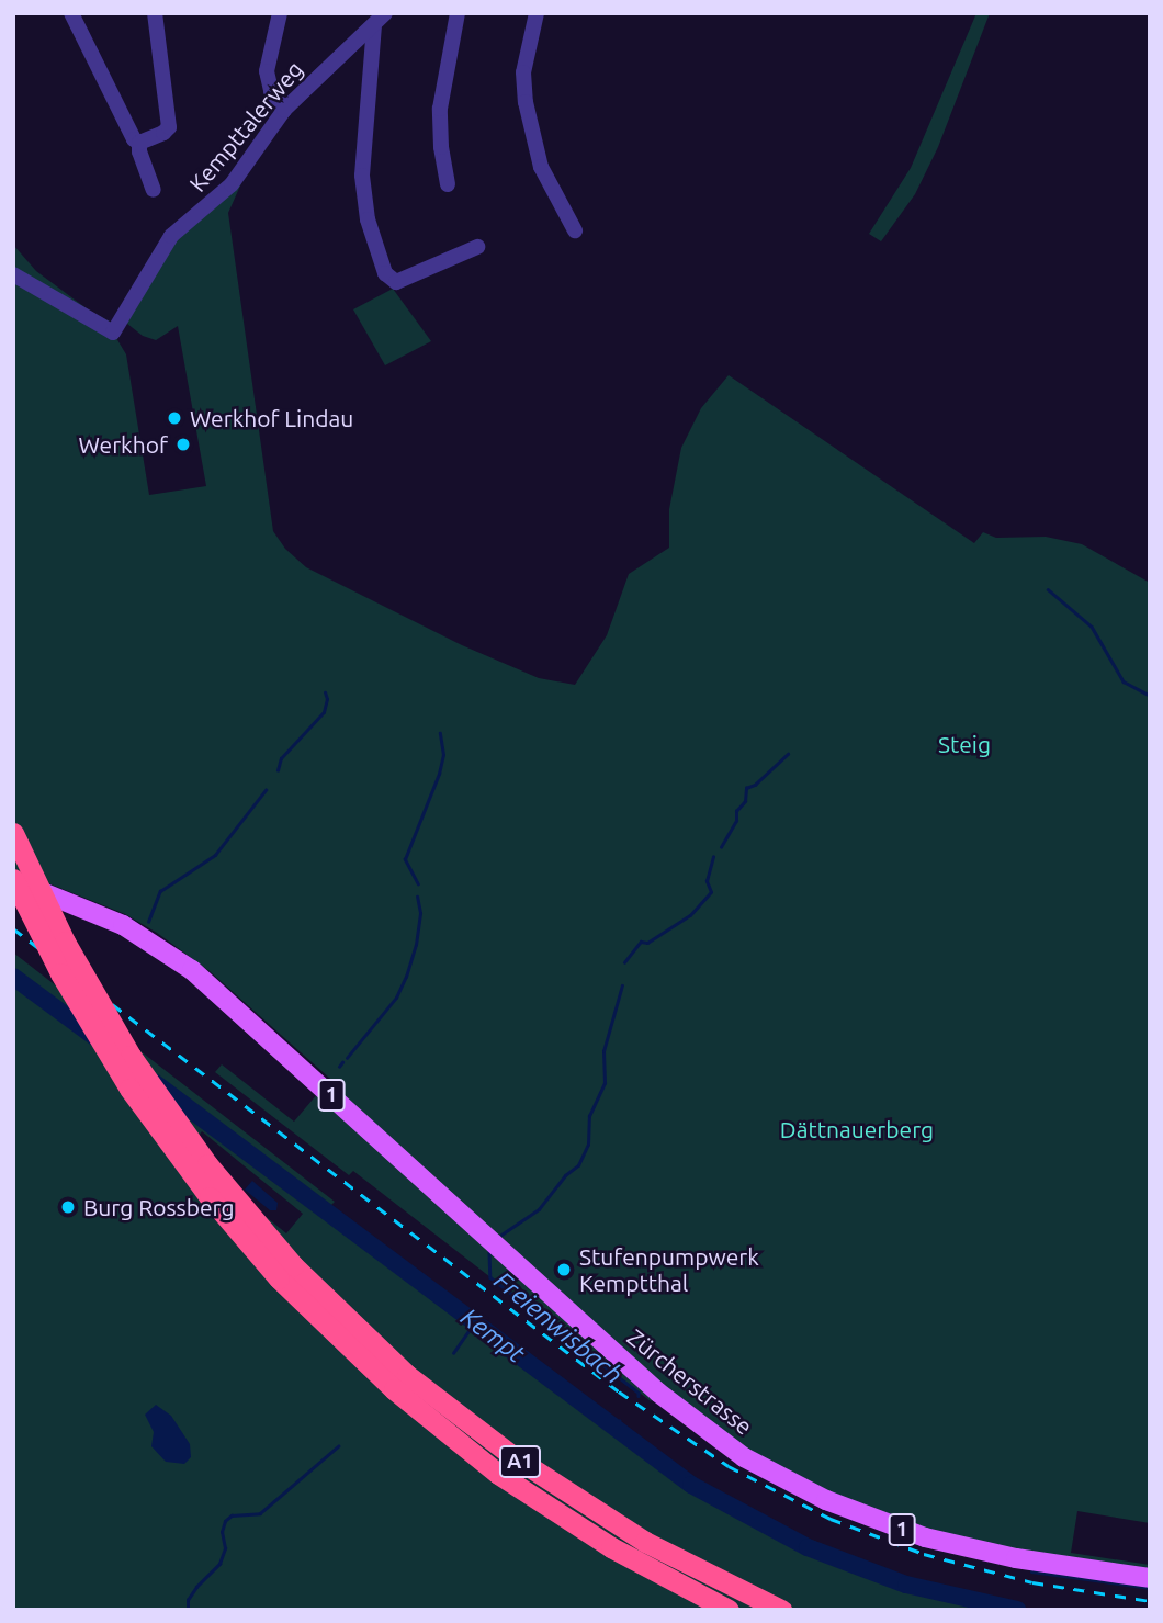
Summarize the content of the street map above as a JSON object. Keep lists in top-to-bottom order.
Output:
{
  "streets": {
    "highway": ["A1"],
    "main road": ["1", "Zürcherstrasse"],
    "street": ["Kempttalerweg"]
  },
  "crossings": [
    ["Zürcherstrasse", "A1"]
  ],
  "water": ["Freienwisbach", "Kempt"],
  "parks": ["Steig", "Dättnauerberg"],
  "places": [
    "Werkhof Lindau",
    "Werkhof",
    "Burg Rossberg",
    "Stufenpumpwerk Kemptthal"
  ]
}
